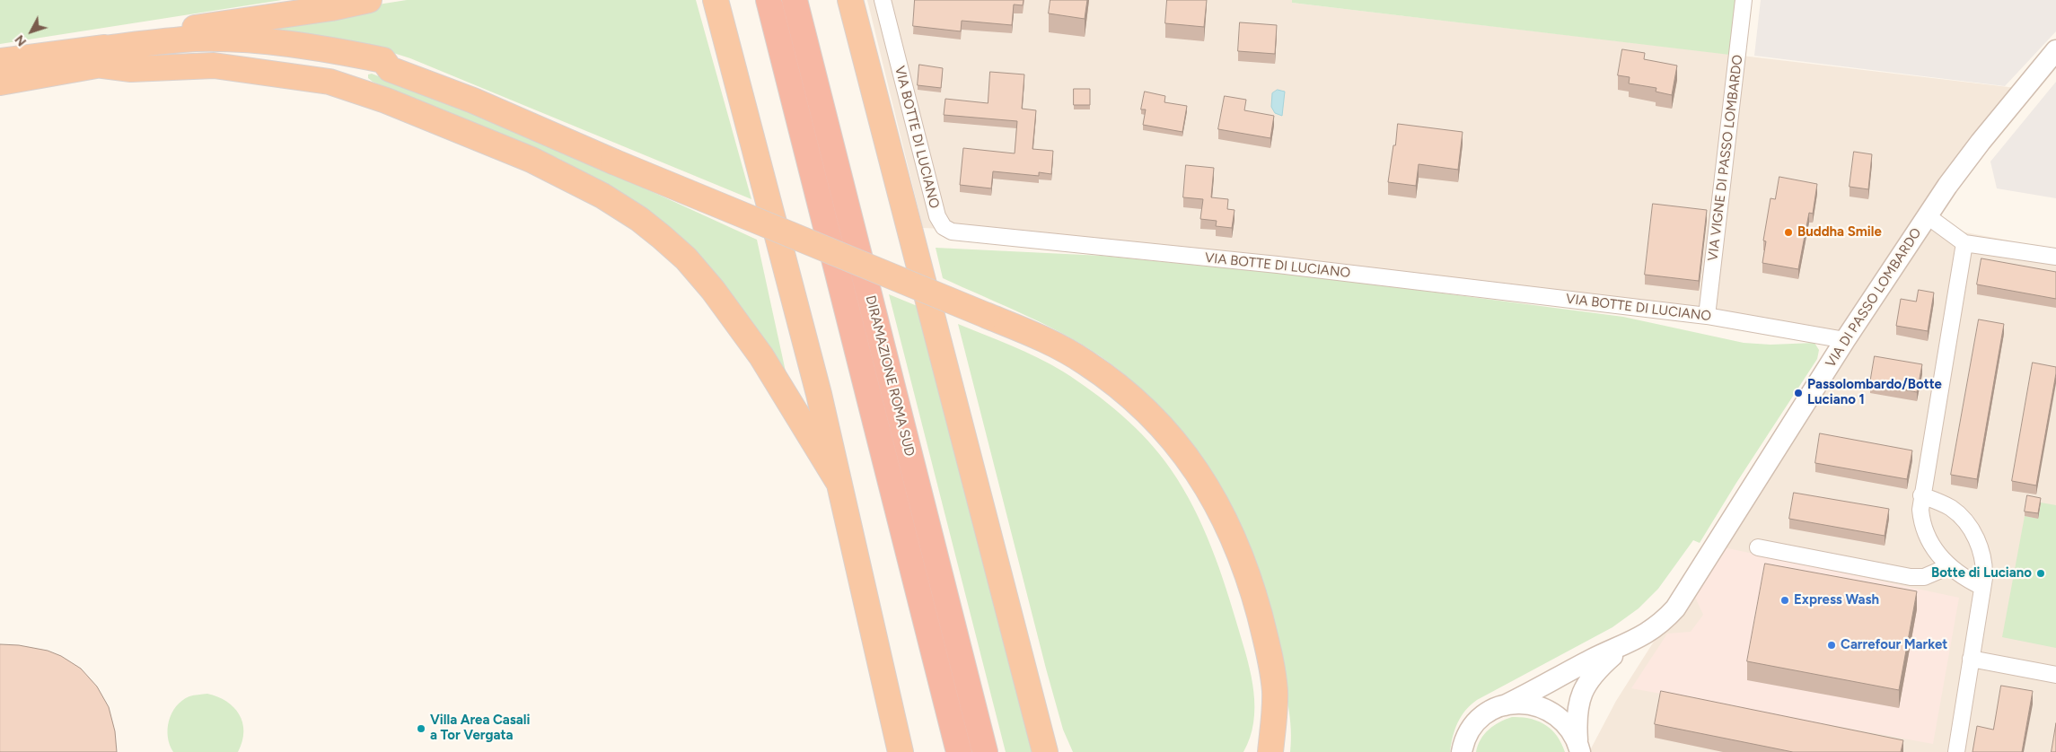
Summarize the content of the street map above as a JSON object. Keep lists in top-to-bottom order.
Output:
{
  "streets": {
    "highway": ["DIRAMAZIONE ROMA SUD"],
    "street": ["VIA BOTTE DI LUCIANO", "VIA VIGNE DI PASSO LOMBARDO", "VIA DI PASSO LOMBARDO"]
  },
  "crossings": [
    ["VIA BOTTE DI LUCIANO", "VIA VIGNE DI PASSO LOMBARDO"],
    ["VIA BOTTE DI LUCIANO", "VIA DI PASSO LOMBARDO"]
  ],
  "places": [
    "Buddha Smile",
    "Passolombardo/Botte Luciano 1",
    "Botte di Luciano",
    "Express Wash",
    "Carrefour Market",
    "Villa Area Casali a Tor Vergata"
  ],
  "north": "bottom left"
}
